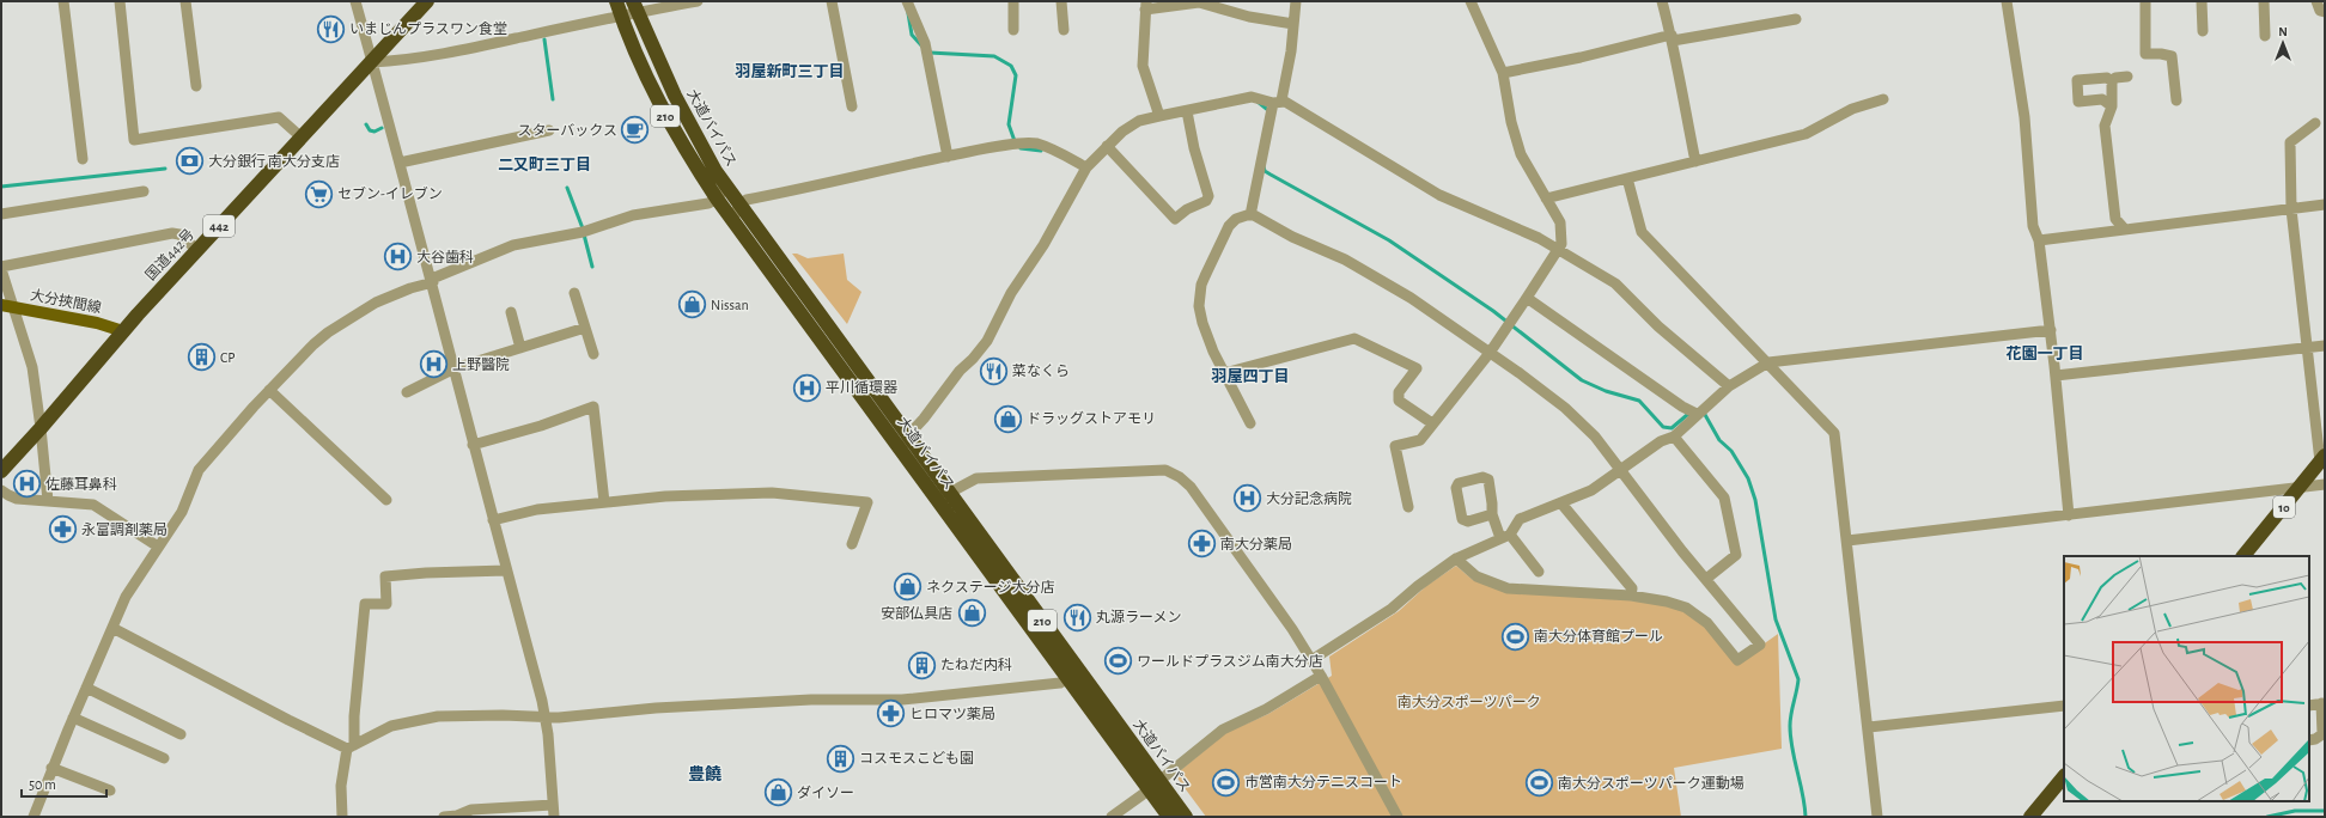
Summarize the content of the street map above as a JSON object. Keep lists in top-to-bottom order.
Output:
{
  "streets": {
    "highway": [
      "210",
      "大道バイパス",
      "442",
      "国道442号",
      "10"
    ],
    "main road": ["大分挾間線"]
  },
  "crossings": [
    ["国道442号", "大分挾間線"]
  ],
  "districts": [
    "羽屋新町三丁目",
    "二又町三丁目",
    "花園一丁目",
    "羽屋四丁目",
    "豊饒"
  ],
  "parks": ["南大分スポーツパーク"],
  "places": {
    "restaurant": ["いまじんプラスワン食堂", "菜なくら", "丸源ラーメン"],
    "cafe": ["スターバックス"],
    "bank": ["大分銀行 南大分支店"],
    "supermarket": ["セブン-イレブン"],
    "hospital": [
      "大谷歯科",
      "上野醫院",
      "平川循環器",
      "佐藤耳鼻科",
      "大分記念病院"
    ],
    "shop": [
      "Nissan",
      "ドラッグストアモリ",
      "ネクステージ大分店",
      "安部仏具店",
      "ダイソー"
    ],
    "building": ["CP", "たねだ内科", "コスモスこども園"],
    "pharmacy": ["永富調剤薬局", "南大分薬局", "ヒロマツ薬局"],
    "sports": [
      "南大分体育館プール",
      "ワールドプラスジム南大分店",
      "市営南大分テニスコート",
      "南大分スポーツパーク運動場"
    ]
  },
  "scale_bar": "50 m",
  "north": "top"
}
